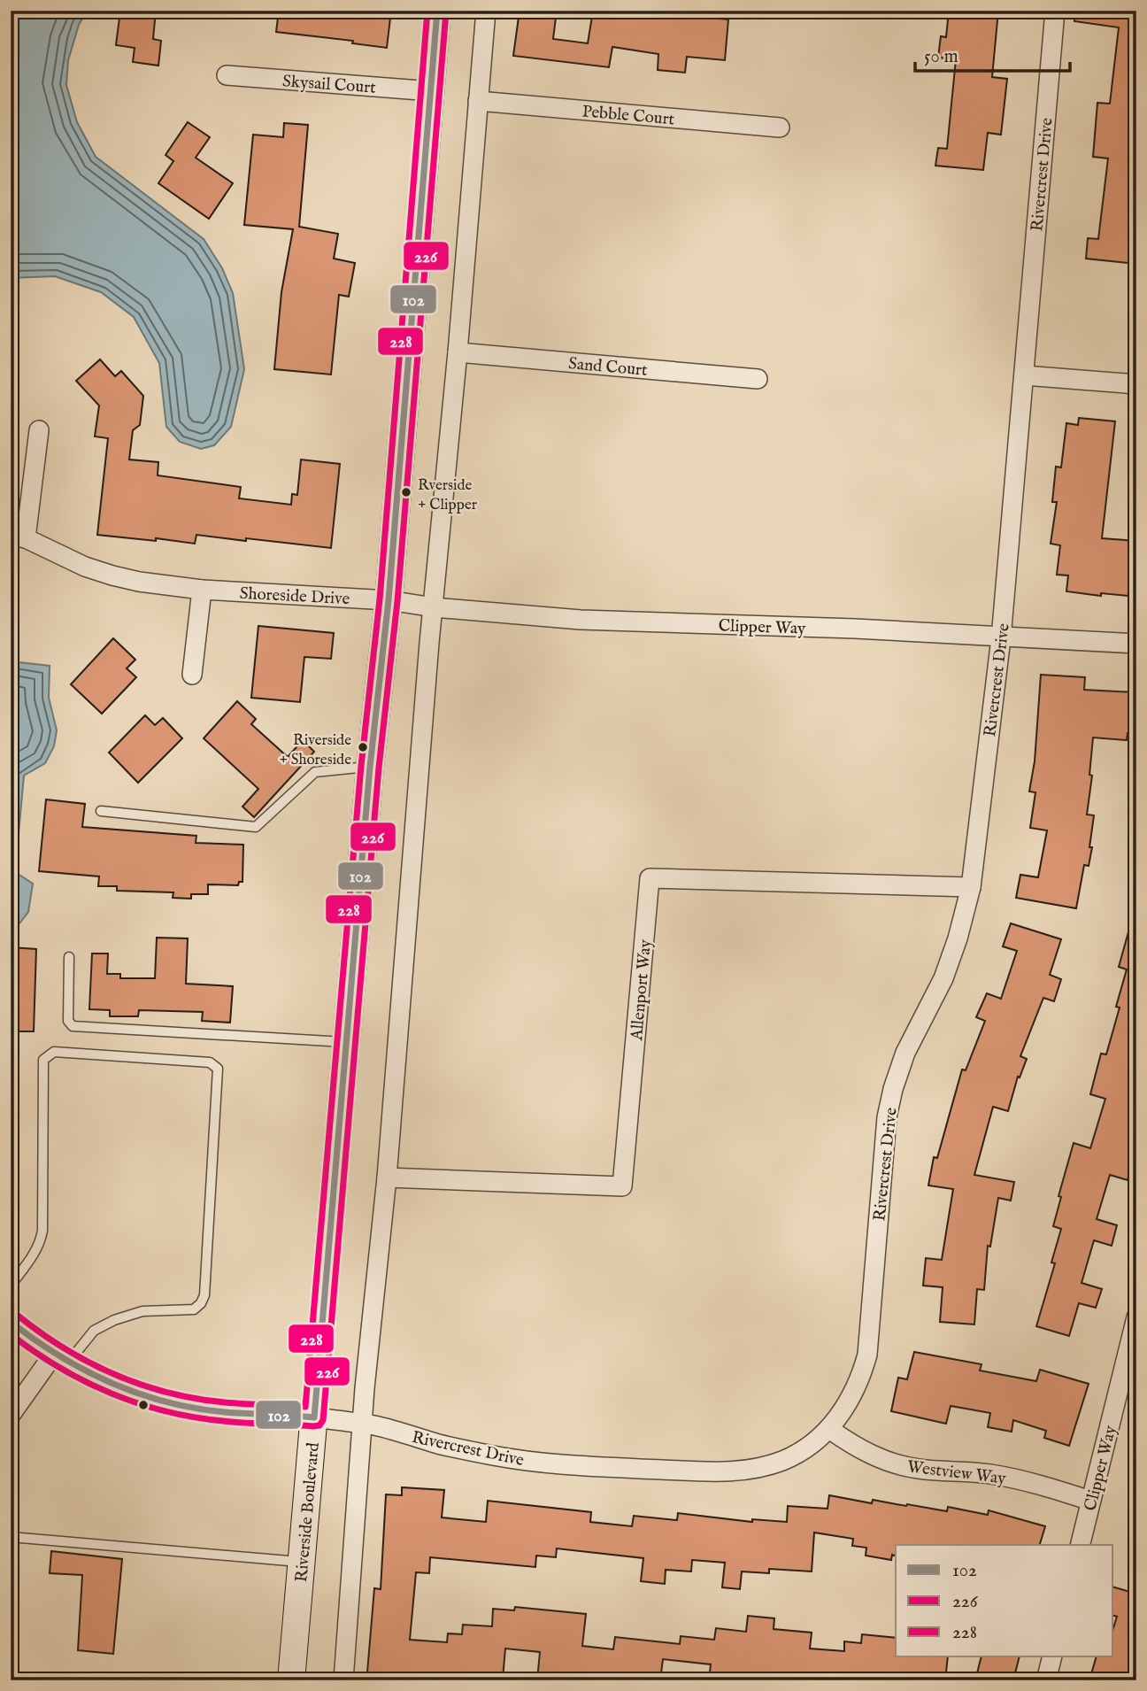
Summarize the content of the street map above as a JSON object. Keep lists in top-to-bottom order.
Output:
{
  "streets": {
    "main road": ["Riverside Boulevard"],
    "street": [
      "Skysail Court",
      "Pebble Court",
      "Rivercrest Drive",
      "Sand Court",
      "Shoreside Drive",
      "Clipper Way",
      "Allenport Way",
      "Westview Way"
    ]
  },
  "crossings": [
    ["Skysail Court", "Riverside Boulevard"],
    ["Rivercrest Drive", "Clipper Way"],
    ["Rivercrest Drive", "Allenport Way"],
    ["Rivercrest Drive", "Westview Way"],
    ["Rivercrest Drive", "Riverside Boulevard"],
    ["Shoreside Drive", "Clipper Way"],
    ["Shoreside Drive", "Riverside Boulevard"],
    ["Clipper Way", "Westview Way"],
    ["Clipper Way", "Riverside Boulevard"]
  ],
  "places": ["Rverside + Clipper", "Riverside + Shoreside"],
  "lines": ["transit line 102", "transit line 228", "transit line 226"],
  "legend": ["102", "226", "228"],
  "scale_bar": "50 m"
}
